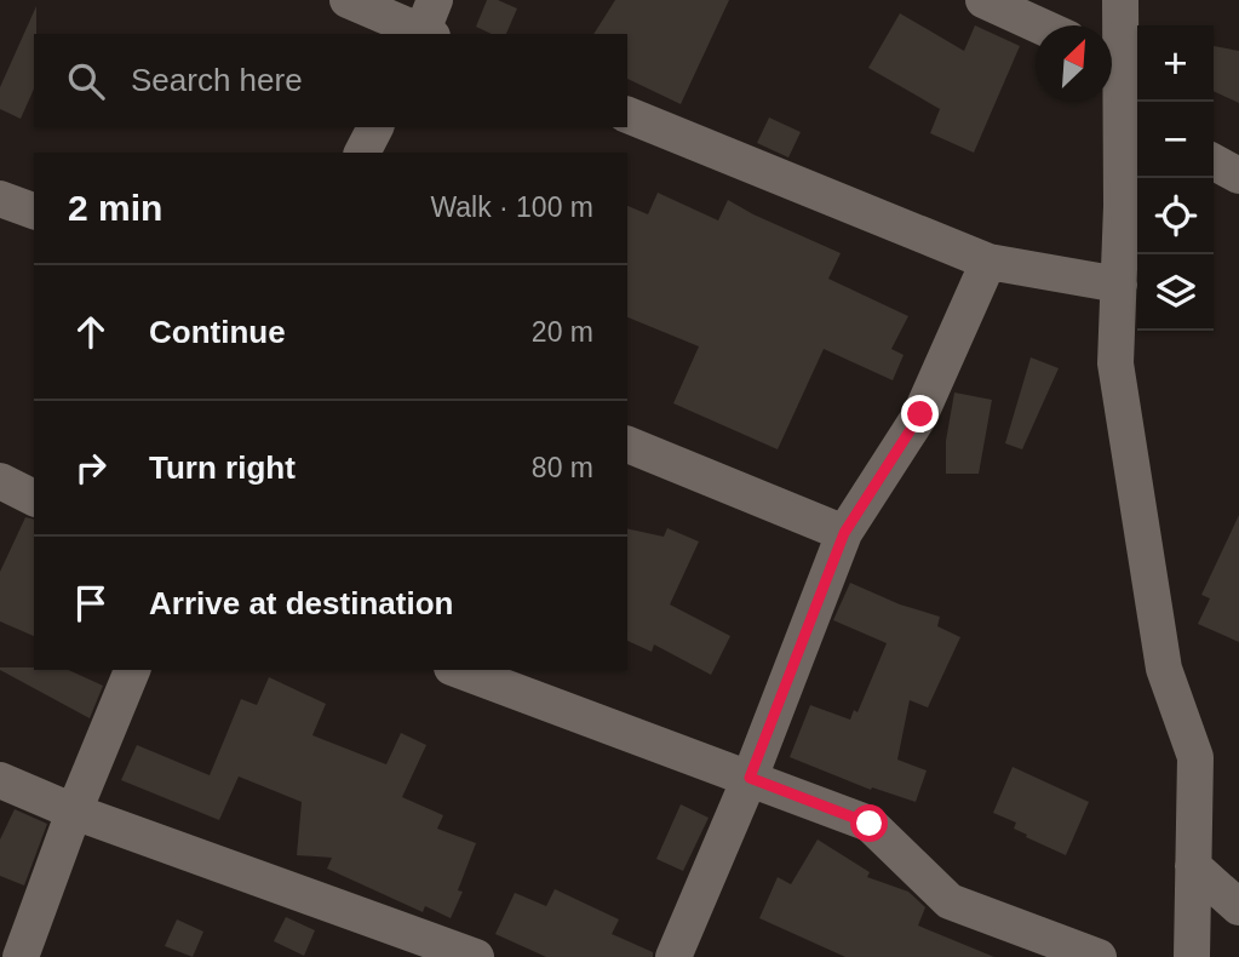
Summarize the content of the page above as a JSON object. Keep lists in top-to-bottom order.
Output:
{
  "north": "top right",
  "page": {
    "map_buttons": ["+", "−"],
    "search": "Search here",
    "heading": ["2 min", "Walk · 100 m"],
    "list": [
      ["Continue", "20 m"],
      ["Turn right", "80 m"],
      "Arrive at destination"
    ]
  }
}
